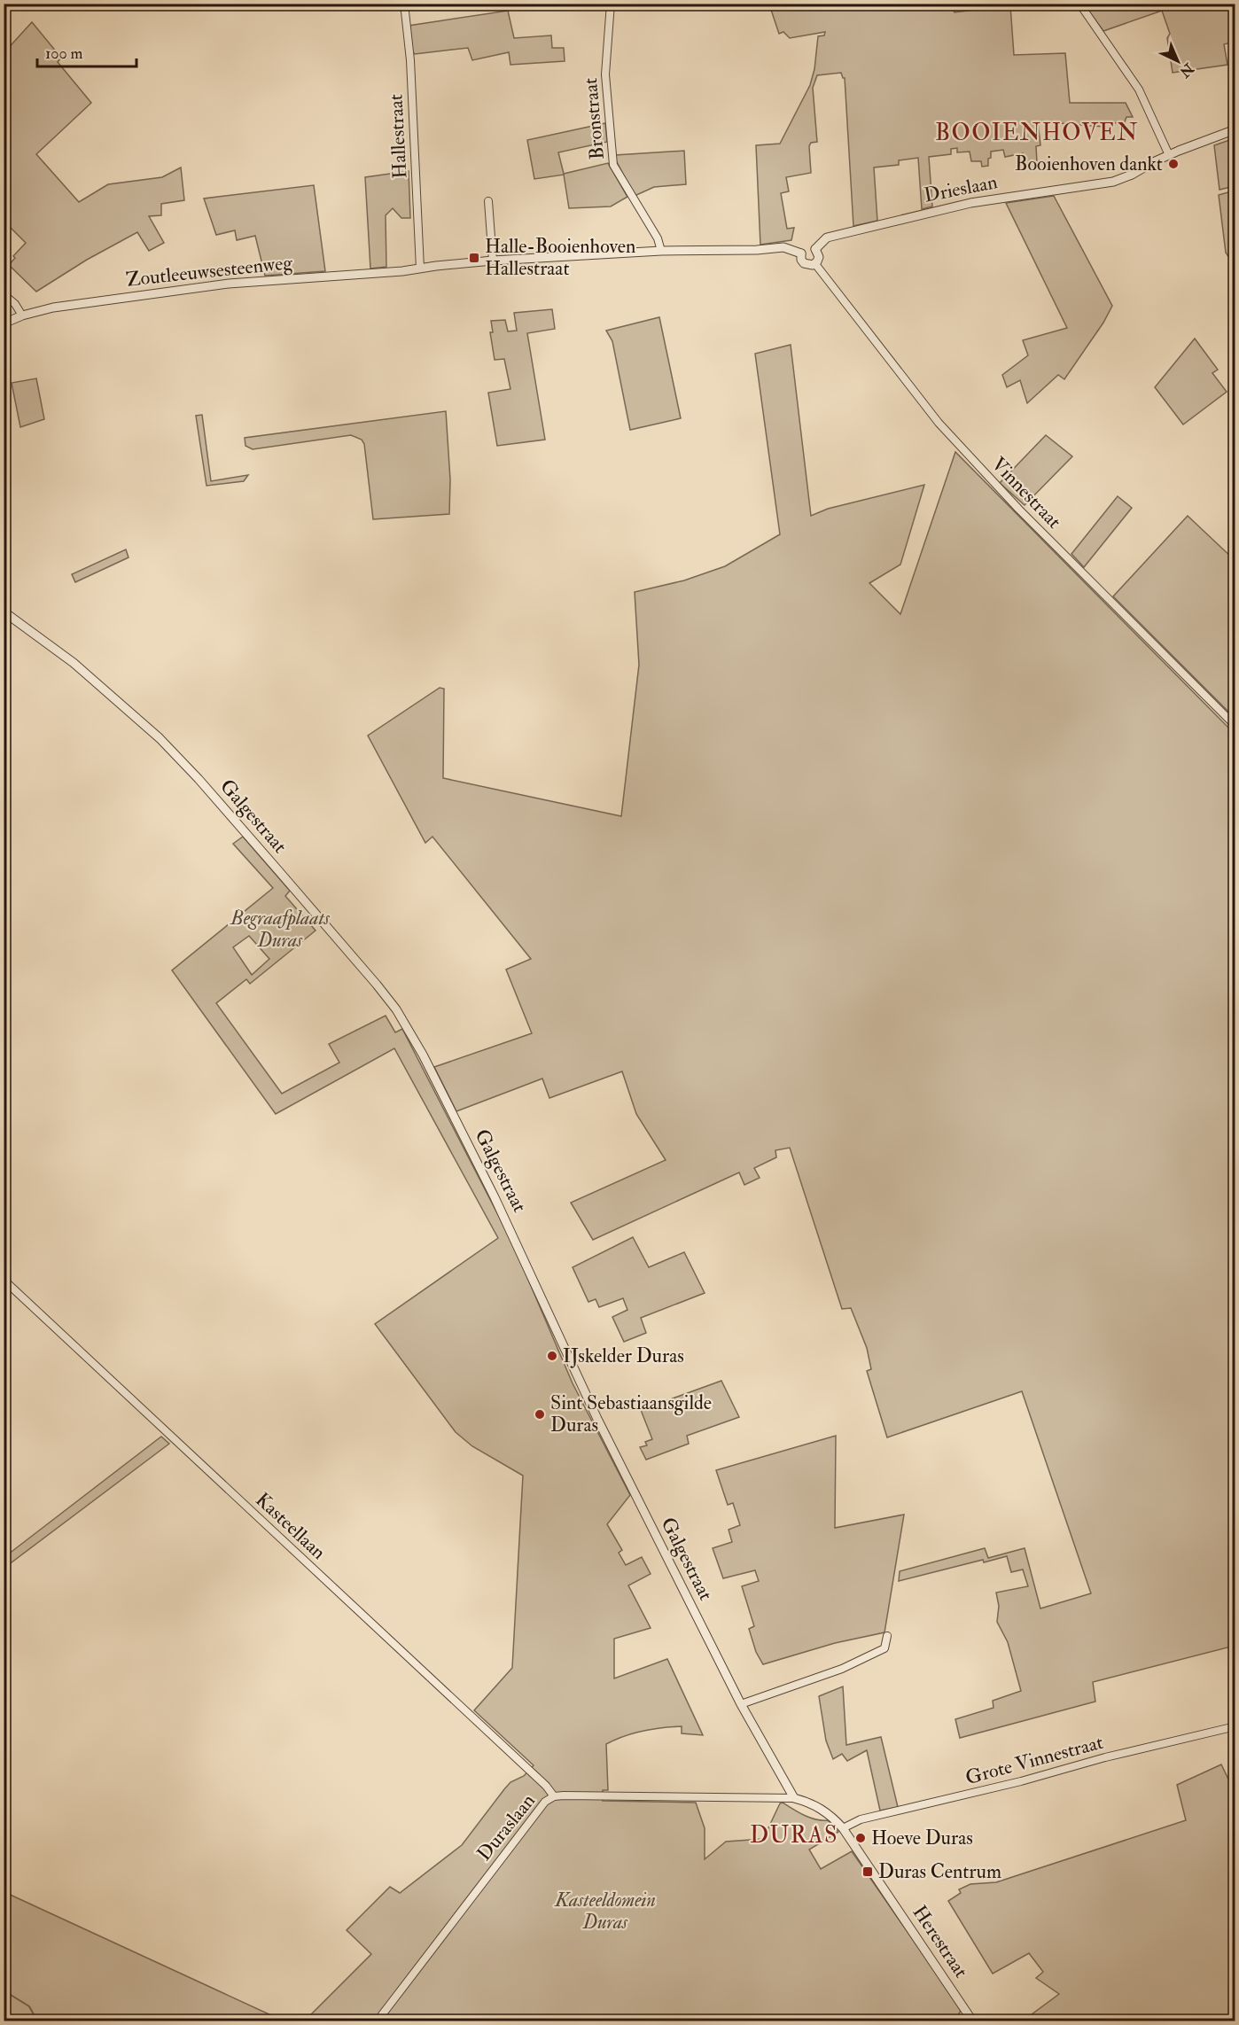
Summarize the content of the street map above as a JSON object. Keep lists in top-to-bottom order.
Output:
{
  "streets": {
    "street": [
      "Bronstraat",
      "Hallestraat",
      "Drieslaan",
      "Zoutleeuwsesteenweg",
      "Vinnestraat",
      "Galgestraat",
      "Kasteellaan",
      "Grote Vinnestraat",
      "Duraslaan",
      "Herestraat"
    ]
  },
  "crossings": [
    ["Hallestraat", "Zoutleeuwsesteenweg"],
    ["Drieslaan", "Vinnestraat"],
    ["Galgestraat", "Duraslaan"],
    ["Kasteellaan", "Duraslaan"],
    ["Grote Vinnestraat", "Herestraat"]
  ],
  "districts": ["BOOIENHOVEN", "DURAS"],
  "parks": ["Begraafplaats Duras", "Kasteeldomein Duras"],
  "places": {
    "other": [
      "Booienhoven dankt",
      "IJskelder Duras",
      "Sint Sebastiaansgilde Duras",
      "Hoeve Duras"
    ],
    "transit": ["Halle-Booienhoven Hallestraat", "Duras Centrum"]
  },
  "scale_bar": "100 m",
  "north": "bottom right"
}
